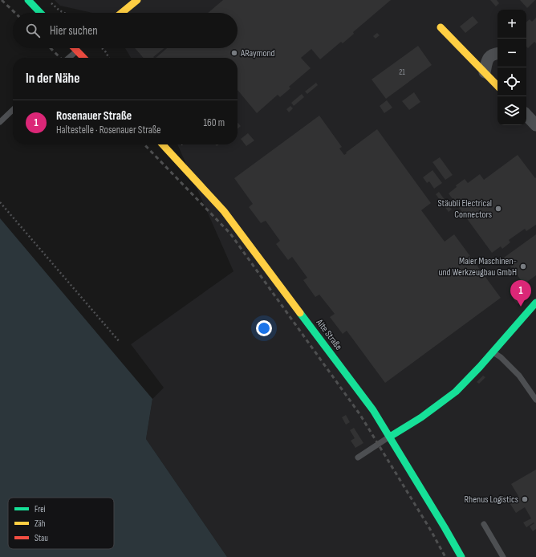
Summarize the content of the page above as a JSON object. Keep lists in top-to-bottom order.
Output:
{
  "streets": {
    "street": ["Alte Straße"]
  },
  "places": [
    "ARaymond",
    "Stäubli Electrical Connectors",
    "Maier Maschinen- und Werkzeugbau GmbH",
    "Rhenus Logistics"
  ],
  "house_numbers": ["21"],
  "legend": ["Frei", "Zäh", "Stau"],
  "page": {
    "map_buttons": ["+", "−"],
    "search": "Hier suchen",
    "heading": "In der Nähe",
    "list": [
      {
        "mark": "1",
        "name": "Rosenauer Straße",
        "note": "Haltestelle · Rosenauer Straße",
        "value": "160 m"
      }
    ],
    "pins": "1"
  }
}
